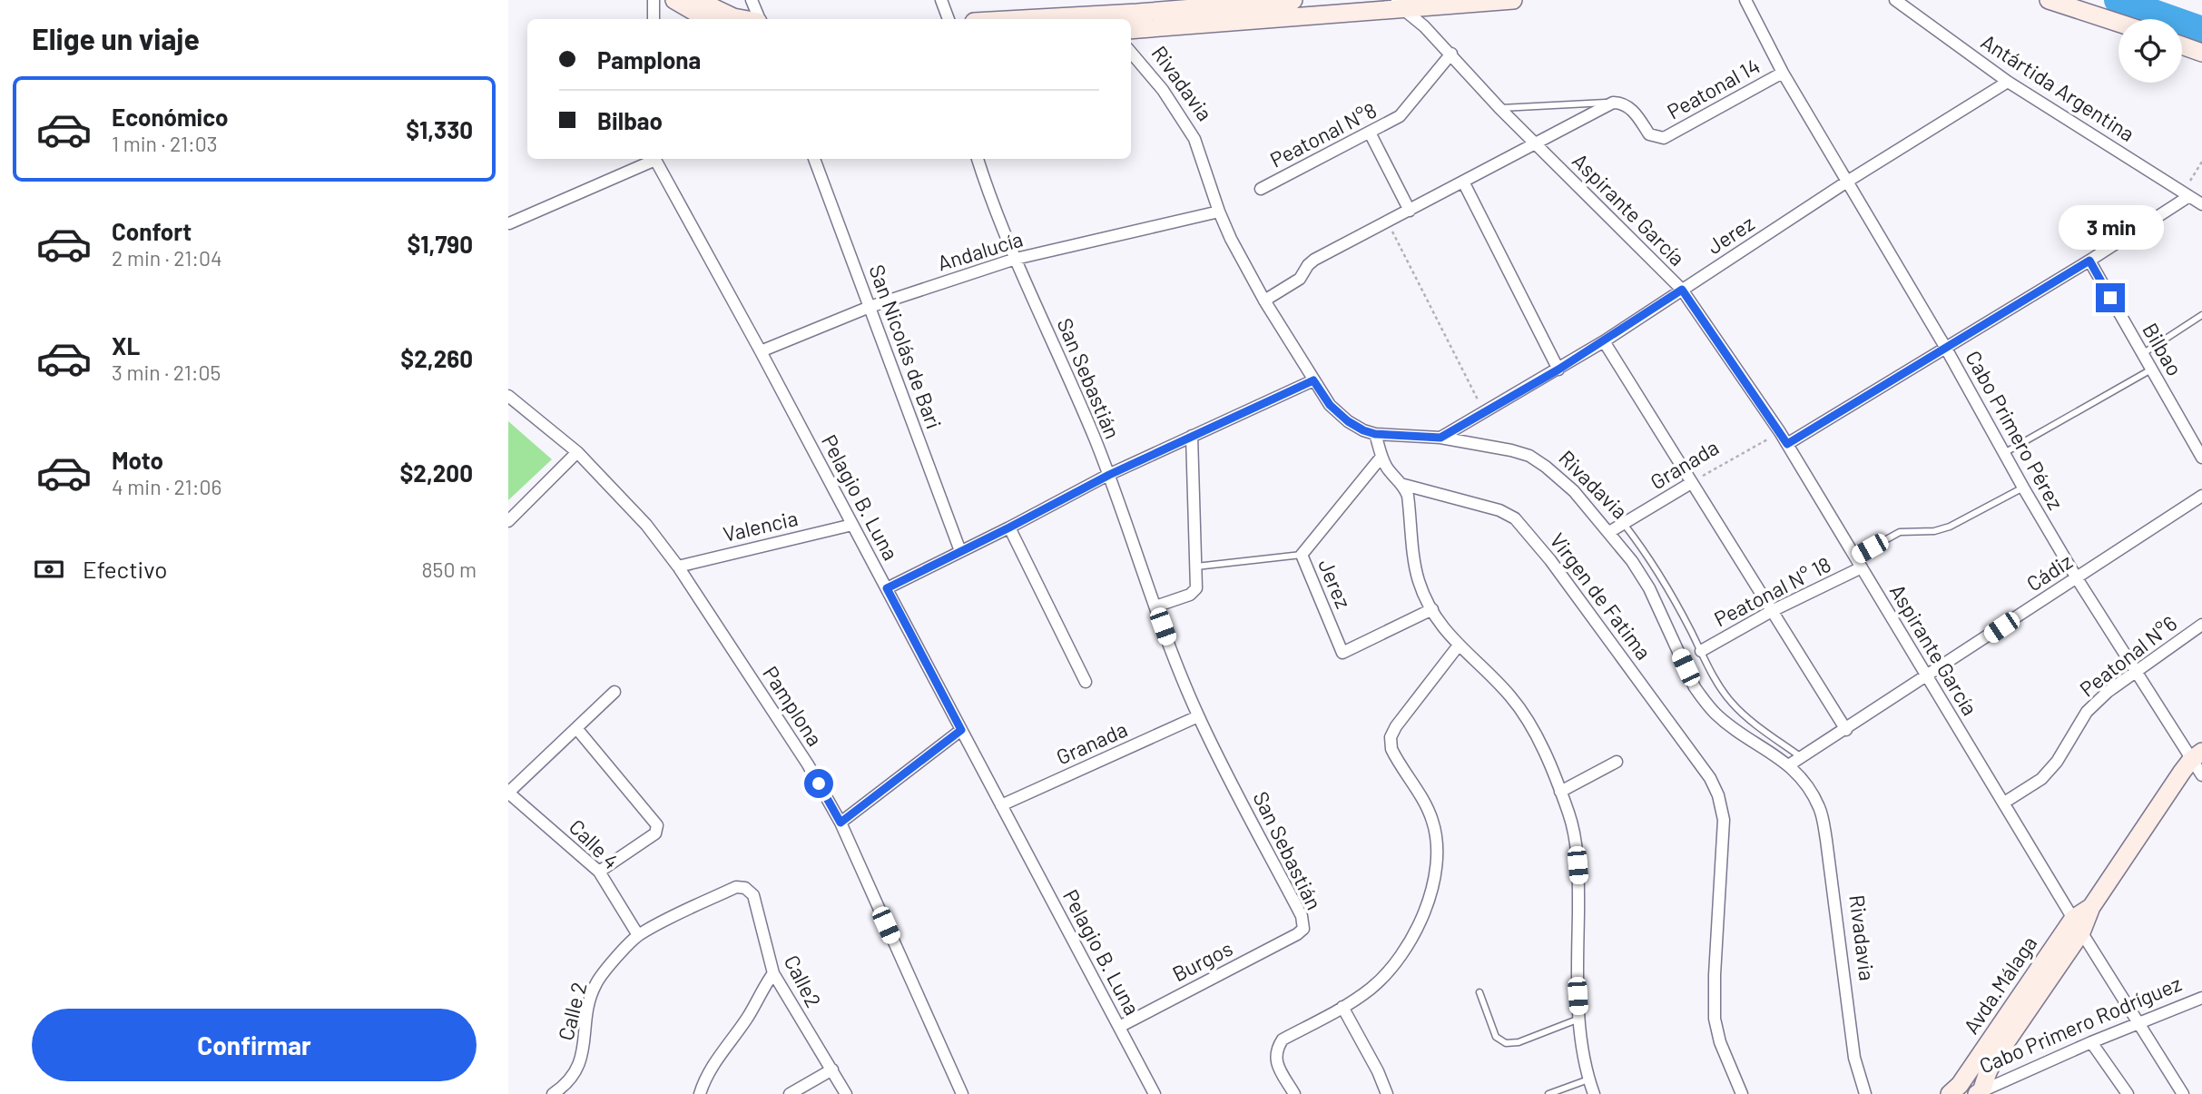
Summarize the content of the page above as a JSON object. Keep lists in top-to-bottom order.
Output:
{
  "streets": {
    "street": [
      "Rivadavia",
      "Antártida Argentina",
      "Peatonal 14",
      "Peatonal N°8",
      "Aspirante García",
      "Jerez",
      "Andalucía",
      "San Nicolás de Bari",
      "Bilbao",
      "San Sebastián",
      "Cabo Primero Pérez",
      "Granada",
      "Pelagio B. Luna",
      "Valencia",
      "Cádiz",
      "Peatonal N° 18",
      "Virgen de Fatima",
      "Peatonal N°6",
      "Pamplona",
      "Calle 4",
      "Burgos",
      "Calle2",
      "Avda.Málaga",
      "Calle 2",
      "Cabo Primero Rodríguez"
    ]
  },
  "crossings": [
    ["Rivadavia", "Jerez"],
    ["Rivadavia", "Andalucía"],
    ["Rivadavia", "Granada"],
    ["Rivadavia", "Cádiz"],
    ["Antártida Argentina", "Jerez"],
    ["Peatonal 14", "Cabo Primero Pérez"],
    ["Peatonal N°8", "Aspirante García"],
    ["Aspirante García", "Jerez"],
    ["Aspirante García", "Granada"],
    ["Aspirante García", "Cádiz"],
    ["Aspirante García", "Peatonal N° 18"],
    ["Aspirante García", "Peatonal N°6"],
    ["Aspirante García", "Avda.Málaga"],
    ["Aspirante García", "Cabo Primero Rodríguez"],
    ["Jerez", "Cabo Primero Pérez"],
    ["Andalucía", "San Nicolás de Bari"],
    ["Andalucía", "San Sebastián"],
    ["Andalucía", "Pelagio B. Luna"],
    ["San Sebastián", "Granada"],
    ["San Sebastián", "Burgos"],
    ["Cabo Primero Pérez", "Cádiz"],
    ["Cabo Primero Pérez", "Peatonal N° 18"],
    ["Cabo Primero Pérez", "Peatonal N°6"],
    ["Cabo Primero Pérez", "Avda.Málaga"],
    ["Granada", "Pelagio B. Luna"],
    ["Pelagio B. Luna", "Valencia"],
    ["Pelagio B. Luna", "Burgos"],
    ["Valencia", "Pamplona"],
    ["Calle 4", "Calle 2"],
    ["Calle2", "Calle 2"],
    ["Avda.Málaga", "Cabo Primero Rodríguez"]
  ],
  "page": {
    "heading": "Elige un viaje",
    "banner": ["Pamplona", "Bilbao"],
    "list": [
      {
        "name": "Económico",
        "note": "1 min · 21:03",
        "value": "$1,330"
      },
      {
        "name": "Confort",
        "note": "2 min · 21:04",
        "value": "$1,790"
      },
      {
        "name": "XL",
        "note": "3 min · 21:05",
        "value": "$2,260"
      },
      {
        "name": "Moto",
        "note": "4 min · 21:06",
        "value": "$2,200"
      }
    ],
    "bubble": "3 min",
    "pay": ["Efectivo", "850 m"],
    "buttons": "Confirmar"
  }
}
